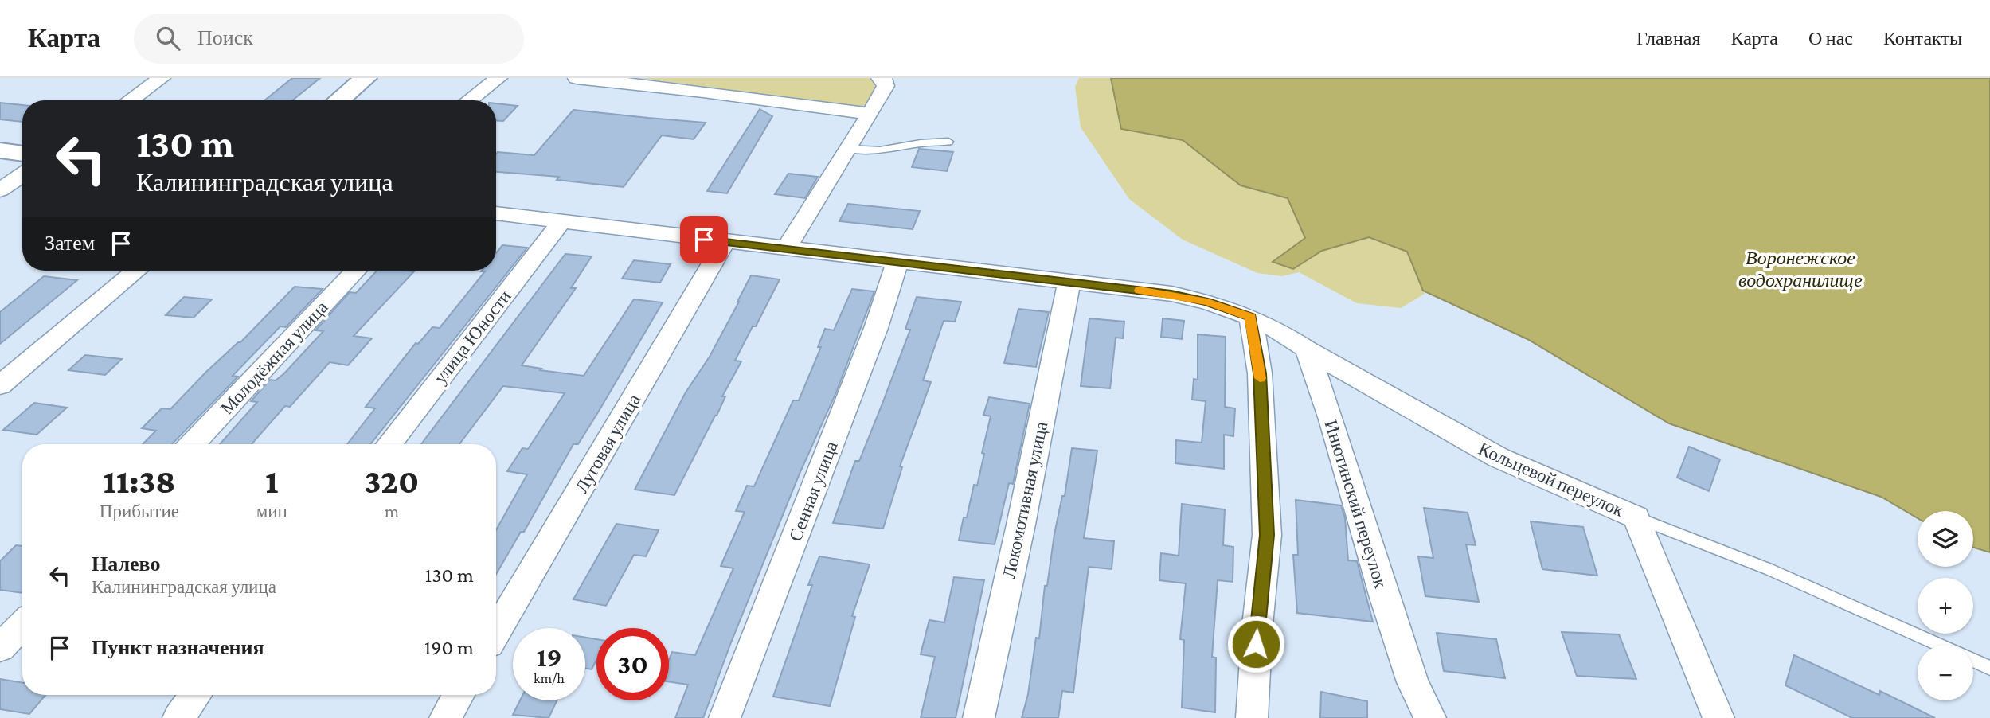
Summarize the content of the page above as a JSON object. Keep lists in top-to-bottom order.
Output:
{
  "streets": {
    "street": [
      "улица Юности",
      "Молодёжная улица",
      "Луговая улица",
      "Кольцевой переулок",
      "Сенная улица",
      "Локомотивная улица",
      "Инютинский переулок"
    ]
  },
  "crossings": [
    ["Кольцевой переулок", "Инютинский переулок"]
  ],
  "water": ["Воронежское водохранилище"],
  "page": {
    "header": "Карта",
    "search": "Поиск",
    "nav": [
      "Главная",
      "Карта",
      "О нас",
      "Контакты"
    ],
    "turn": ["130 m", "Калининградская улица"],
    "then": "Затем",
    "eta": [
      "11:38",
      "Прибытие",
      "1",
      "мин",
      "320",
      "m"
    ],
    "map_buttons": ["+", "−"],
    "list": [
      {
        "name": "Налево",
        "note": "Калининградская улица",
        "value": "130 m"
      },
      {
        "name": "Пункт назначения",
        "value": "190 m"
      }
    ],
    "speed": "19 km/h",
    "limit": "30"
  }
}
